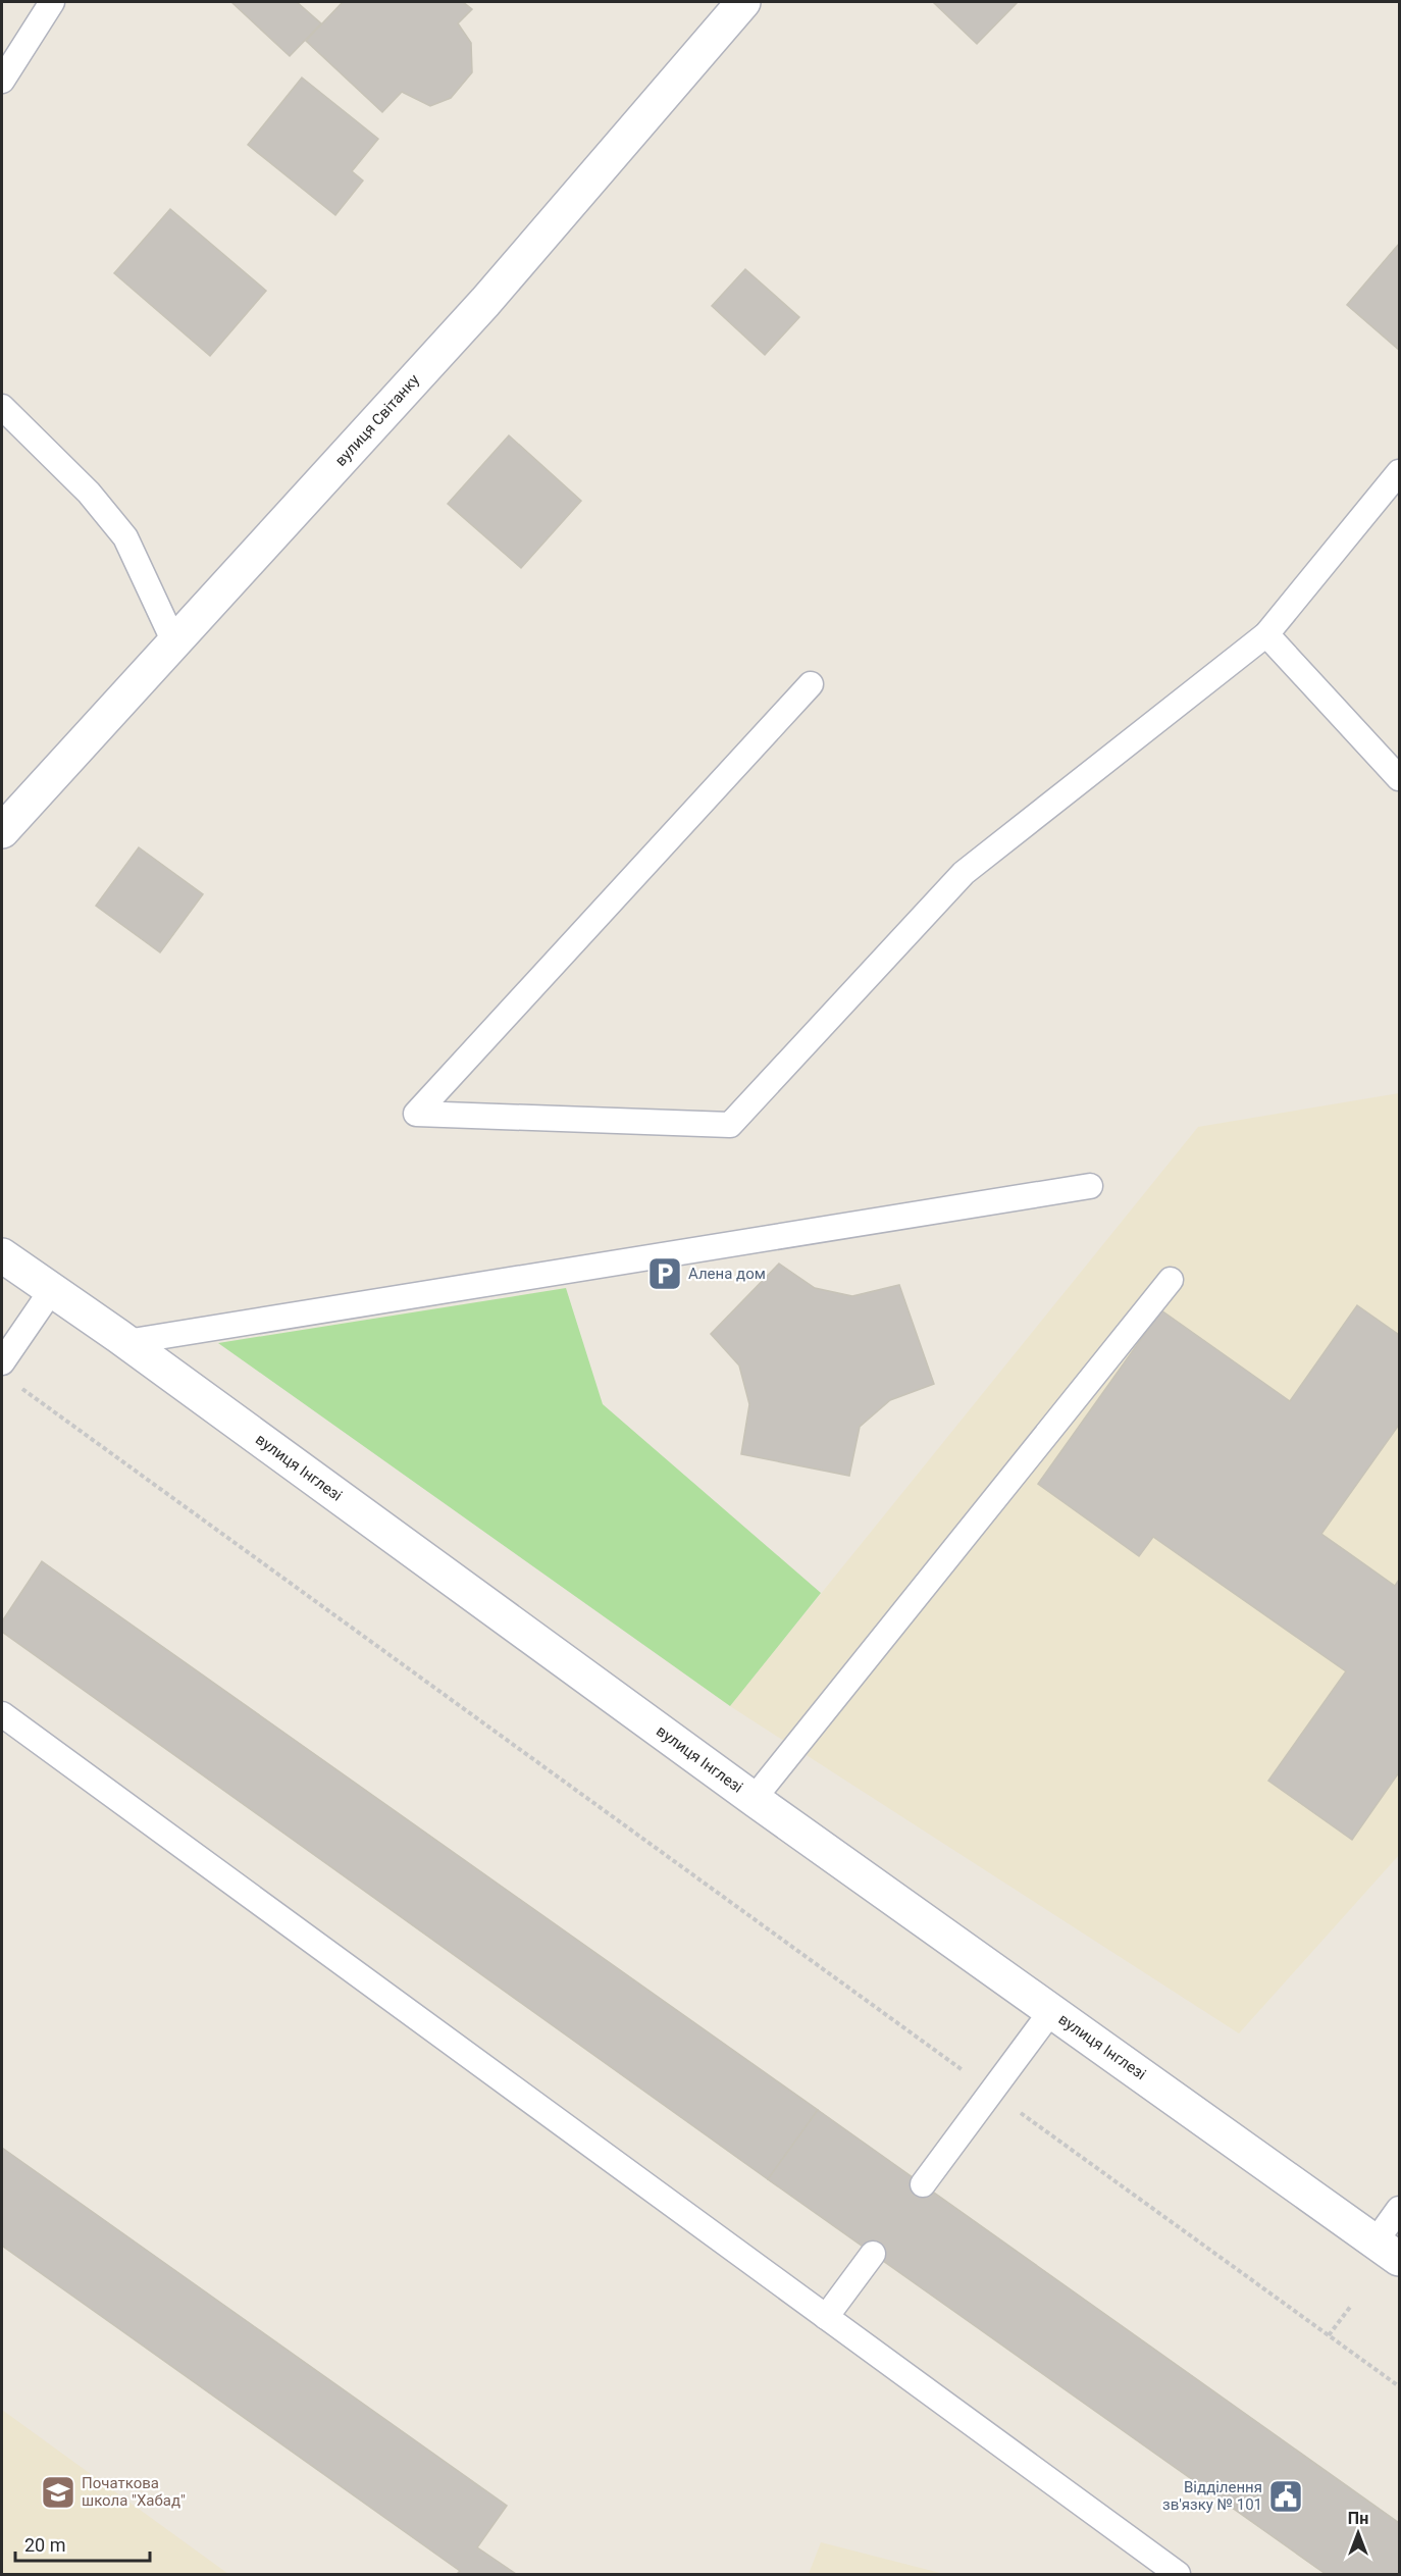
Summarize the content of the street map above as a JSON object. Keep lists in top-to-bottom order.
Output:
{
  "streets": {
    "main road": ["вулиця Світанку", "вулиця Інглезі"]
  },
  "places": {
    "parking": ["Алена дом"],
    "school or university": ["Початкова школа \"Хабад\""],
    "public building": ["Відділення зв'язку № 101"]
  },
  "scale_bar": "20 m",
  "north": "top"
}
